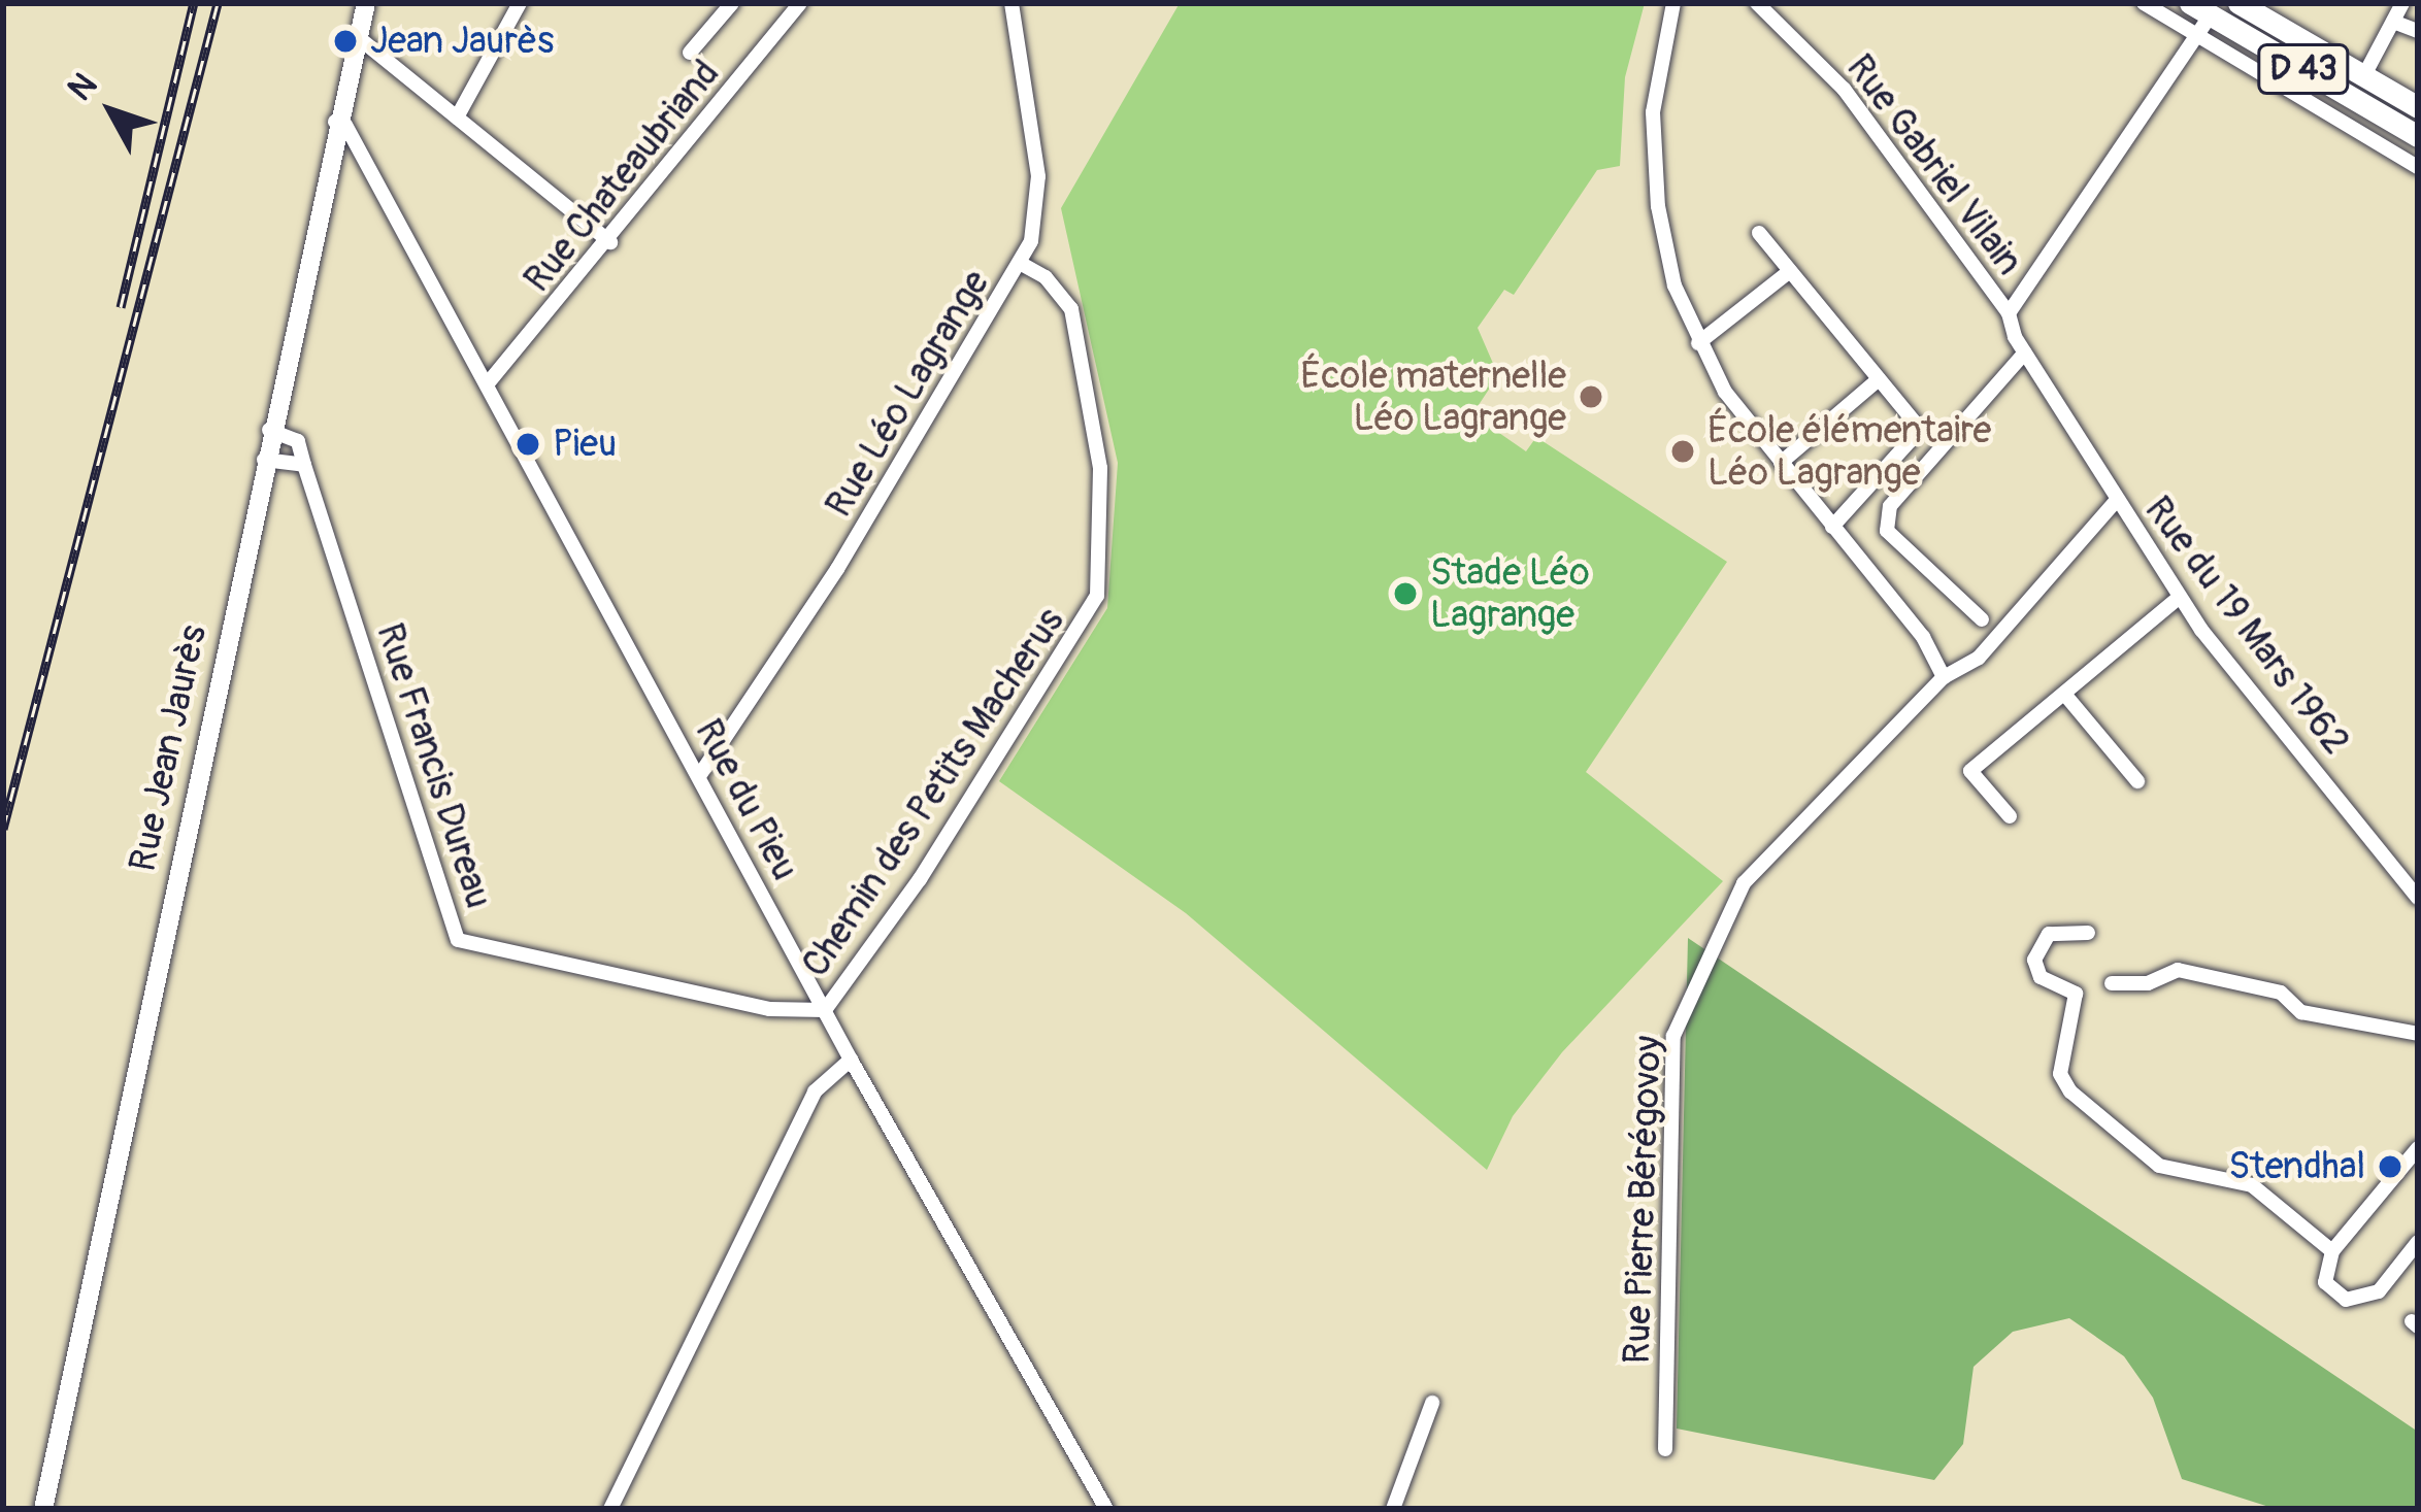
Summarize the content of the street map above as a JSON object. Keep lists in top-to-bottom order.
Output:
{
  "streets": {
    "main road": ["D 43", "Rue Jean Jaurès"],
    "street": [
      "Rue Gabriel Vilain",
      "Rue Chateaubriand",
      "Rue Léo Lagrange",
      "Rue du 19 Mars 1962",
      "Rue Francis Dureau",
      "Chemin des Petits Macherus",
      "Rue du Pieu",
      "Rue Pierre Bérégovoy"
    ]
  },
  "crossings": [
    ["Rue Gabriel Vilain", "Rue du 19 Mars 1962"],
    ["Rue Chateaubriand", "Rue du Pieu"],
    ["Rue Léo Lagrange", "Chemin des Petits Macherus"],
    ["Rue Léo Lagrange", "Rue du Pieu"],
    ["Rue du 19 Mars 1962", "Rue Pierre Bérégovoy"],
    ["Rue Jean Jaurès", "Rue Francis Dureau"],
    ["Rue Jean Jaurès", "Rue du Pieu"],
    ["Rue Francis Dureau", "Chemin des Petits Macherus"],
    ["Rue Francis Dureau", "Rue du Pieu"],
    ["Chemin des Petits Macherus", "Rue du Pieu"]
  ],
  "places": [
    "Jean Jaurès",
    "École maternelle Léo Lagrange",
    "Pieu",
    "École élémentaire Léo Lagrange",
    "Stade Léo Lagrange",
    "Stendhal"
  ],
  "north": "top left"
}
